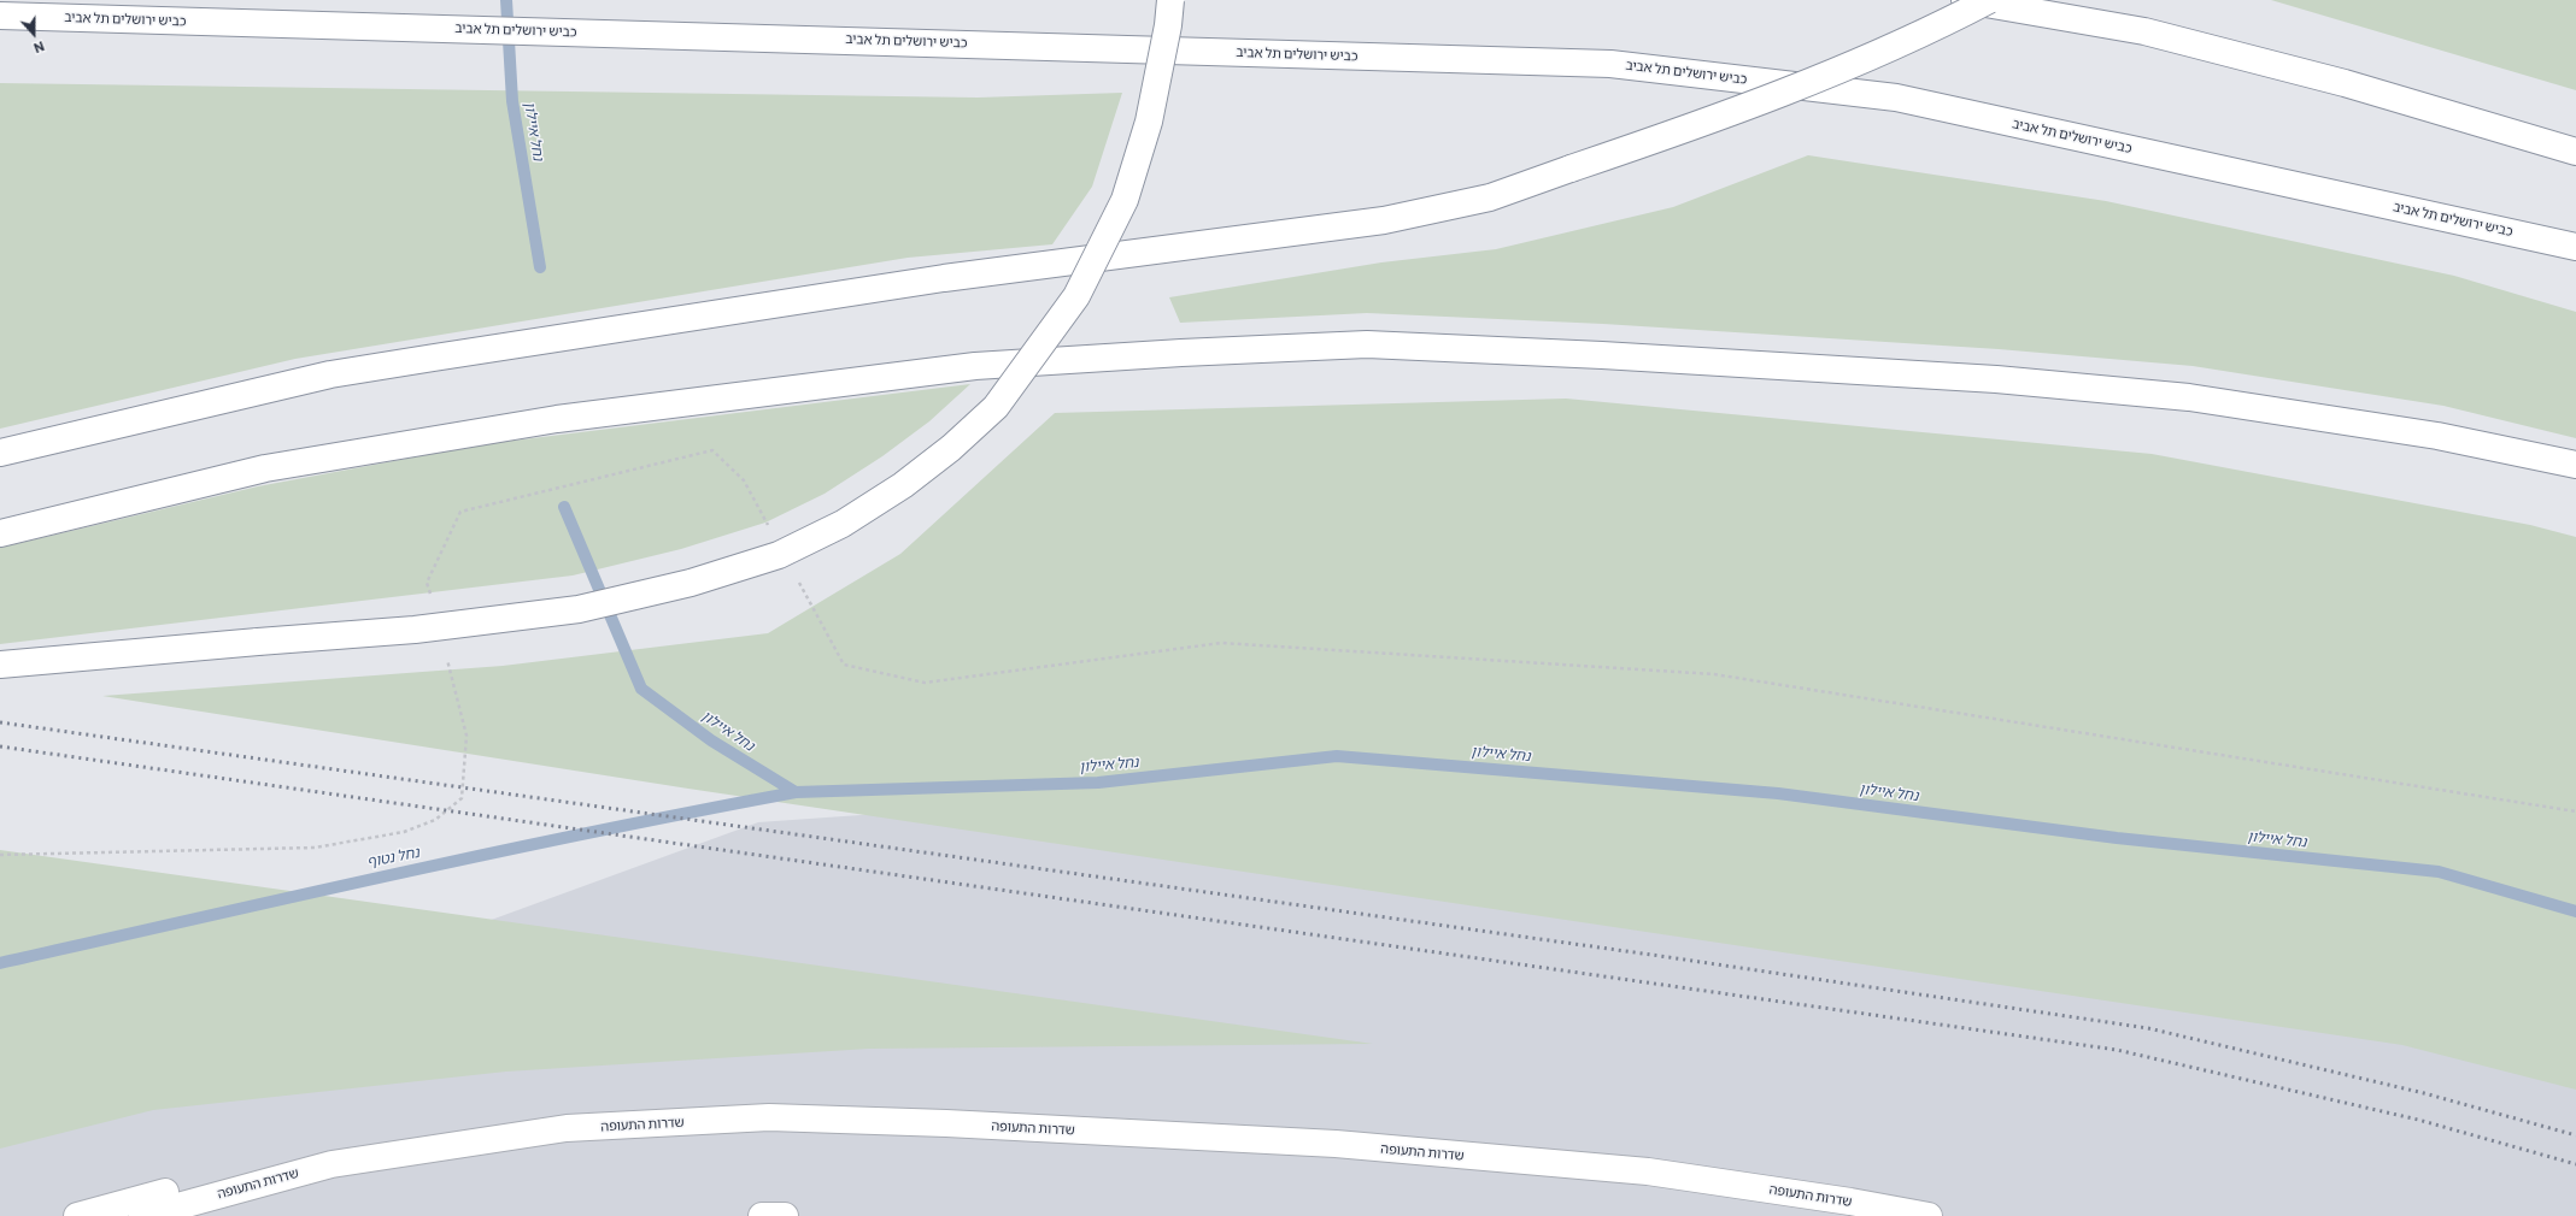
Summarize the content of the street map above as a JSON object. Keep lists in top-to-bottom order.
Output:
{
  "streets": {
    "main road": ["כביש ירושלים תל אביב", "שדרות התעופה"]
  },
  "water": ["נחל איילון", "נחל נטוף"],
  "north": "bottom"
}
